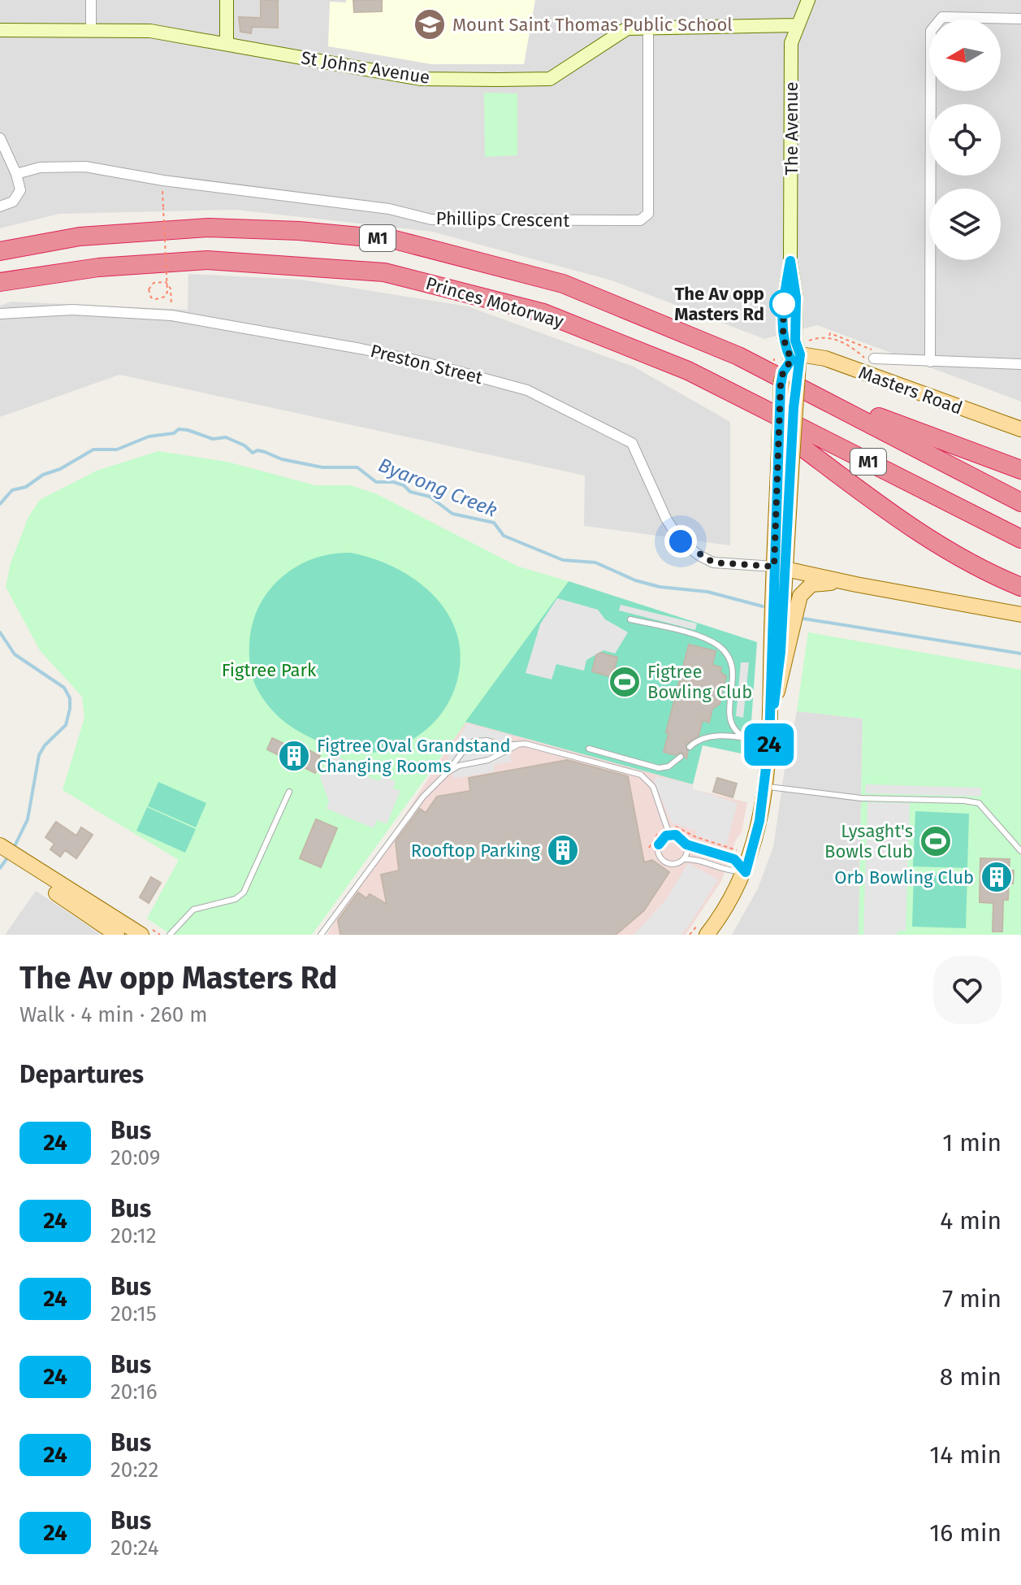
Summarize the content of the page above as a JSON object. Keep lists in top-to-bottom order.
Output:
{
  "streets": {
    "highway": ["M1", "Princes Motorway"],
    "main road": ["The Avenue", "Masters Road"],
    "street": ["St Johns Avenue", "Phillips Crescent", "Preston Street"]
  },
  "crossings": [
    ["St Johns Avenue", "The Avenue"],
    ["St Johns Avenue", "Phillips Crescent"],
    ["The Avenue", "Preston Street"],
    ["The Avenue", "Masters Road"]
  ],
  "water": ["Byarong Creek"],
  "parks": ["Figtree Park"],
  "places": {
    "school or university": ["Mount Saint Thomas Public School"],
    "other": ["The Av opp Masters Rd"],
    "sports": ["Figtree Bowling Club", "Lysaght's Bowls Club"],
    "building": ["Figtree Oval Grandstand Changing Rooms", "Rooftop Parking", "Orb Bowling Club"]
  },
  "lines": ["bus line 24"],
  "north": "left",
  "page": {
    "on_map": "24",
    "heading": [
      ["The Av opp Masters Rd", "Walk · 4 min · 260 m"],
      "Departures"
    ],
    "list": [
      {
        "mark": "24",
        "name": "Bus",
        "note": "20:09",
        "value": "1 min"
      },
      {
        "mark": "24",
        "name": "Bus",
        "note": "20:12",
        "value": "4 min"
      },
      {
        "mark": "24",
        "name": "Bus",
        "note": "20:15",
        "value": "7 min"
      },
      {
        "mark": "24",
        "name": "Bus",
        "note": "20:16",
        "value": "8 min"
      },
      {
        "mark": "24",
        "name": "Bus",
        "note": "20:22",
        "value": "14 min"
      },
      {
        "mark": "24",
        "name": "Bus",
        "note": "20:24",
        "value": "16 min"
      }
    ]
  }
}
